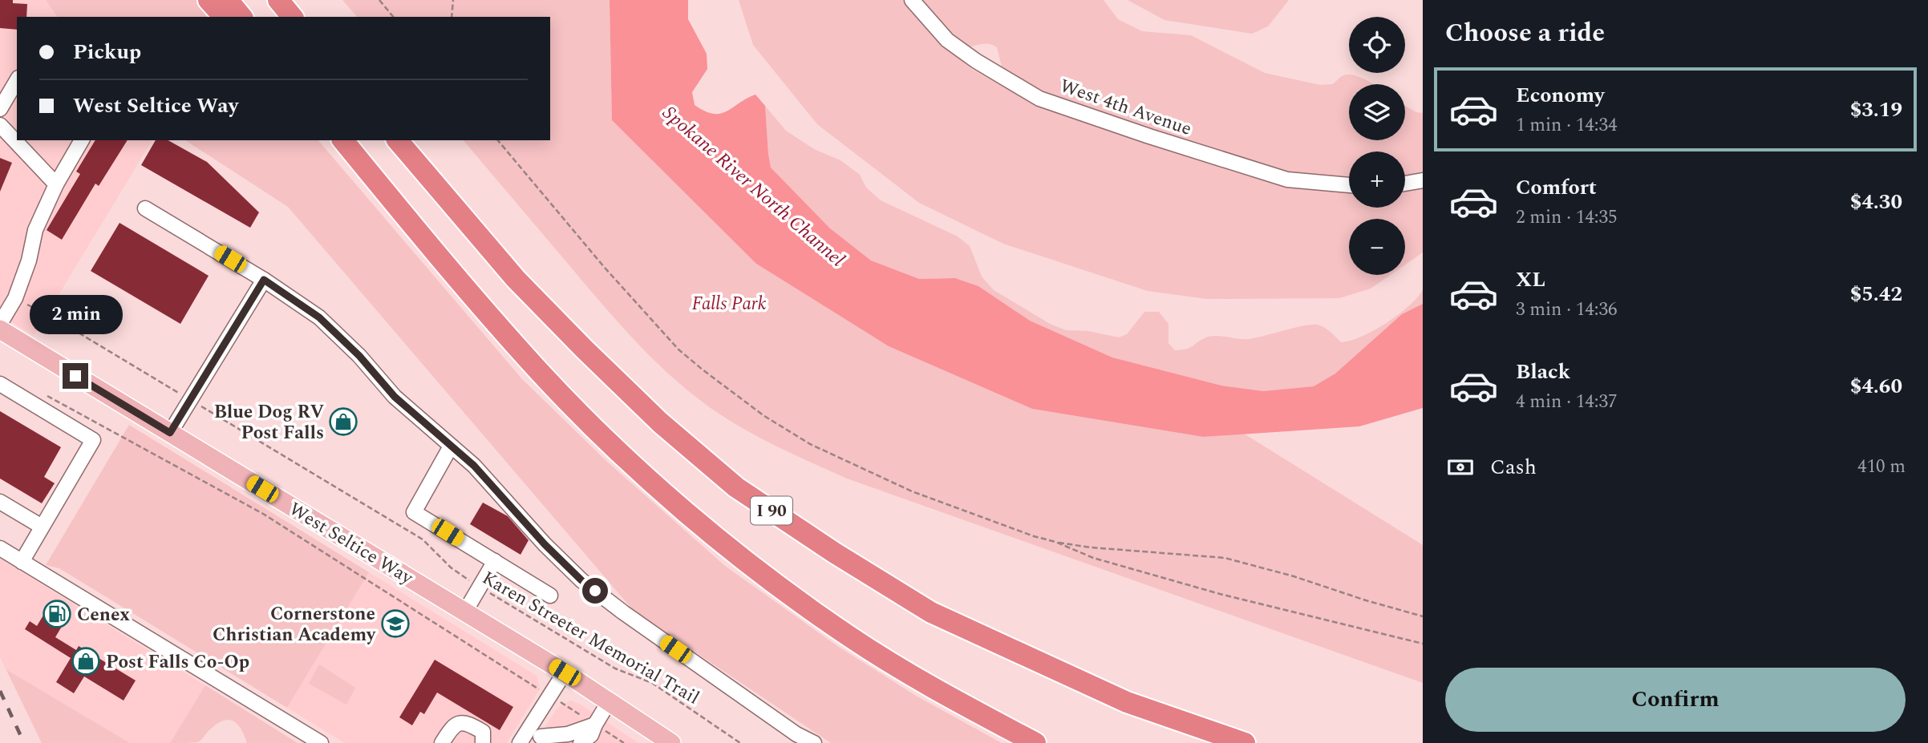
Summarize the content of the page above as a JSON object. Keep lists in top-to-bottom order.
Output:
{
  "streets": {
    "highway": ["I 90"],
    "main road": ["West Seltice Way"],
    "street": ["West 4th Avenue"],
    "path": ["Karen Streeter Memorial Trail"]
  },
  "water": ["Spokane River North Channel"],
  "parks": ["Falls Park"],
  "places": {
    "shop": ["Blue Dog RV Post Falls", "Post Falls Co-Op"],
    "fuel station": ["Cenex"],
    "school or university": ["Cornerstone Christian Academy"]
  },
  "page": {
    "heading": "Choose a ride",
    "map_buttons": ["+", "−"],
    "banner": ["Pickup", "West Seltice Way"],
    "list": [
      {
        "name": "Economy",
        "note": "1 min · 14:34",
        "value": "$3.19"
      },
      {
        "name": "Comfort",
        "note": "2 min · 14:35",
        "value": "$4.30"
      },
      {
        "name": "XL",
        "note": "3 min · 14:36",
        "value": "$5.42"
      },
      {
        "name": "Black",
        "note": "4 min · 14:37",
        "value": "$4.60"
      }
    ],
    "bubble": "2 min",
    "pay": ["Cash", "410 m"],
    "buttons": "Confirm"
  }
}
